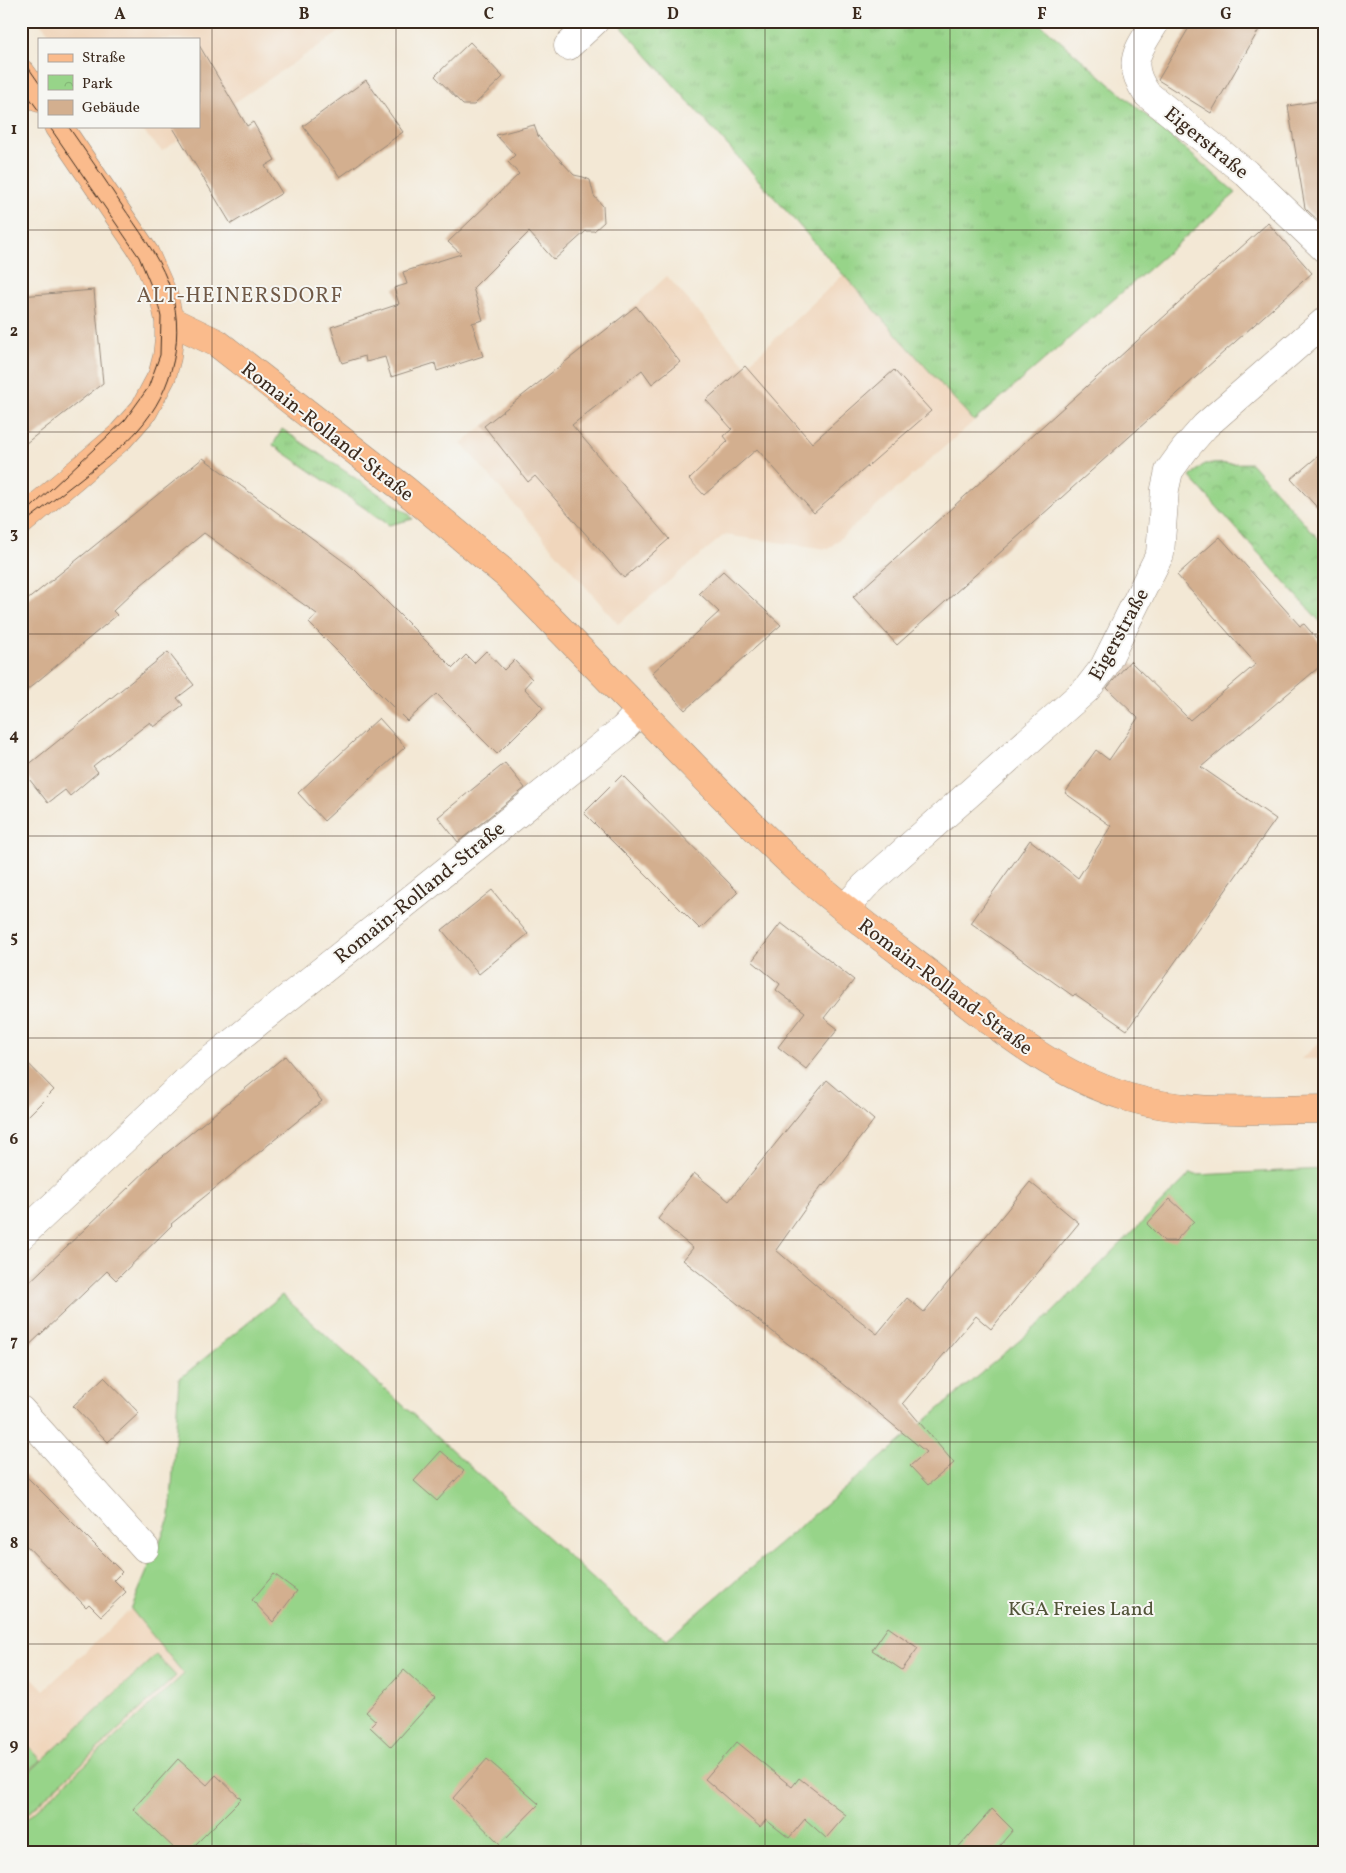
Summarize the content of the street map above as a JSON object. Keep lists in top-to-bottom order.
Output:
{
  "streets": {
    "main road": ["Romain-Rolland-Straße"],
    "street": ["Eigerstraße"]
  },
  "crossings": [
    ["Eigerstraße", "Romain-Rolland-Straße"]
  ],
  "districts": ["ALT-HEINERSDORF"],
  "parks": ["KGA Freies Land"],
  "legend": ["Straße", "Park", "Gebäude"],
  "grid": {
    "columns": [
      "A",
      "B",
      "C",
      "D",
      "E",
      "F",
      "G"
    ],
    "rows": [
      "1",
      "2",
      "3",
      "4",
      "5",
      "6",
      "7",
      "8",
      "9"
    ]
  }
}
